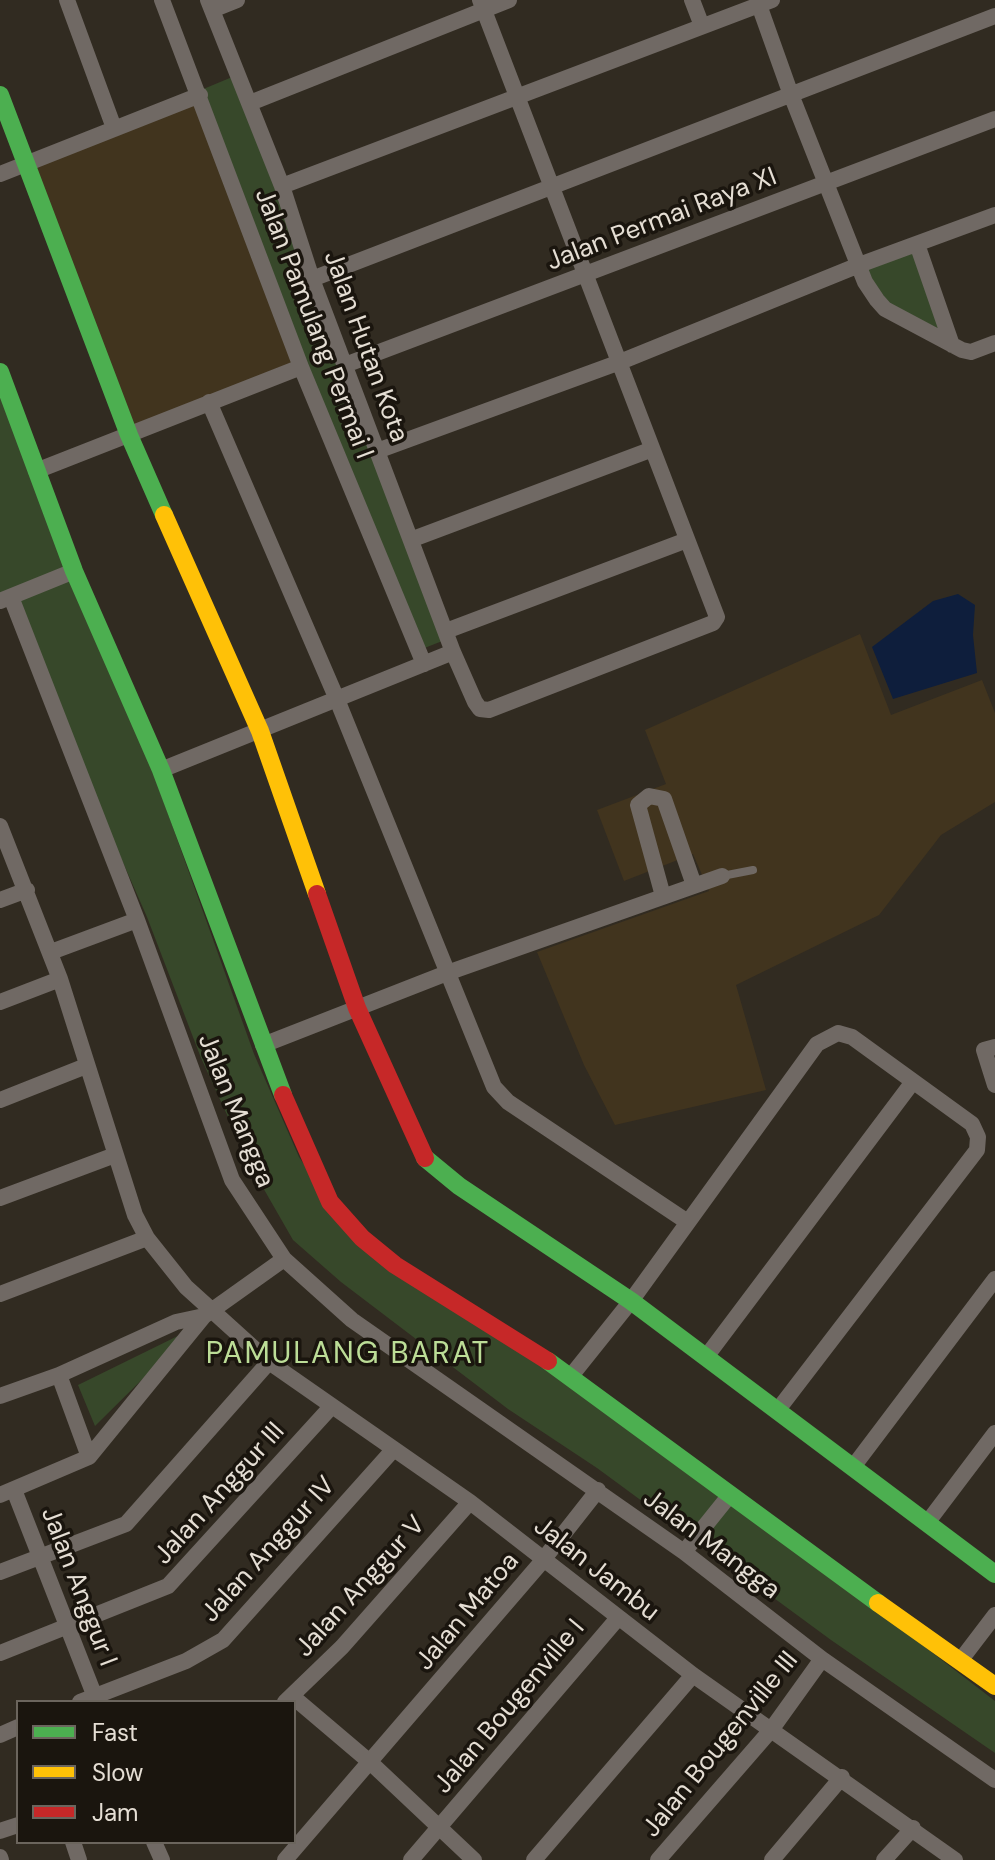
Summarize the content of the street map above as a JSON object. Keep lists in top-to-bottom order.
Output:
{
  "streets": {
    "street": [
      "Jalan Permai Raya XI",
      "Jalan Pamulang Permai I",
      "Jalan Hutan Kota",
      "Jalan Mangga",
      "Jalan Anggur III",
      "Jalan Anggur IV",
      "Jalan Jambu",
      "Jalan Anggur I",
      "Jalan Anggur V",
      "Jalan Matoa",
      "Jalan Bougenville I",
      "Jalan Bougenville III"
    ]
  },
  "crossings": [
    ["Jalan Permai Raya XI", "Jalan Hutan Kota"],
    ["Jalan Mangga", "Jalan Matoa"],
    ["Jalan Mangga", "Jalan Bougenville III"],
    ["Jalan Anggur III", "Jalan Jambu"],
    ["Jalan Anggur III", "Jalan Anggur I"],
    ["Jalan Anggur IV", "Jalan Jambu"],
    ["Jalan Anggur IV", "Jalan Anggur I"],
    ["Jalan Jambu", "Jalan Anggur I"],
    ["Jalan Jambu", "Jalan Anggur V"],
    ["Jalan Jambu", "Jalan Matoa"],
    ["Jalan Jambu", "Jalan Bougenville I"],
    ["Jalan Jambu", "Jalan Bougenville III"]
  ],
  "districts": ["PAMULANG BARAT"],
  "legend": ["Fast", "Slow", "Jam"]
}
